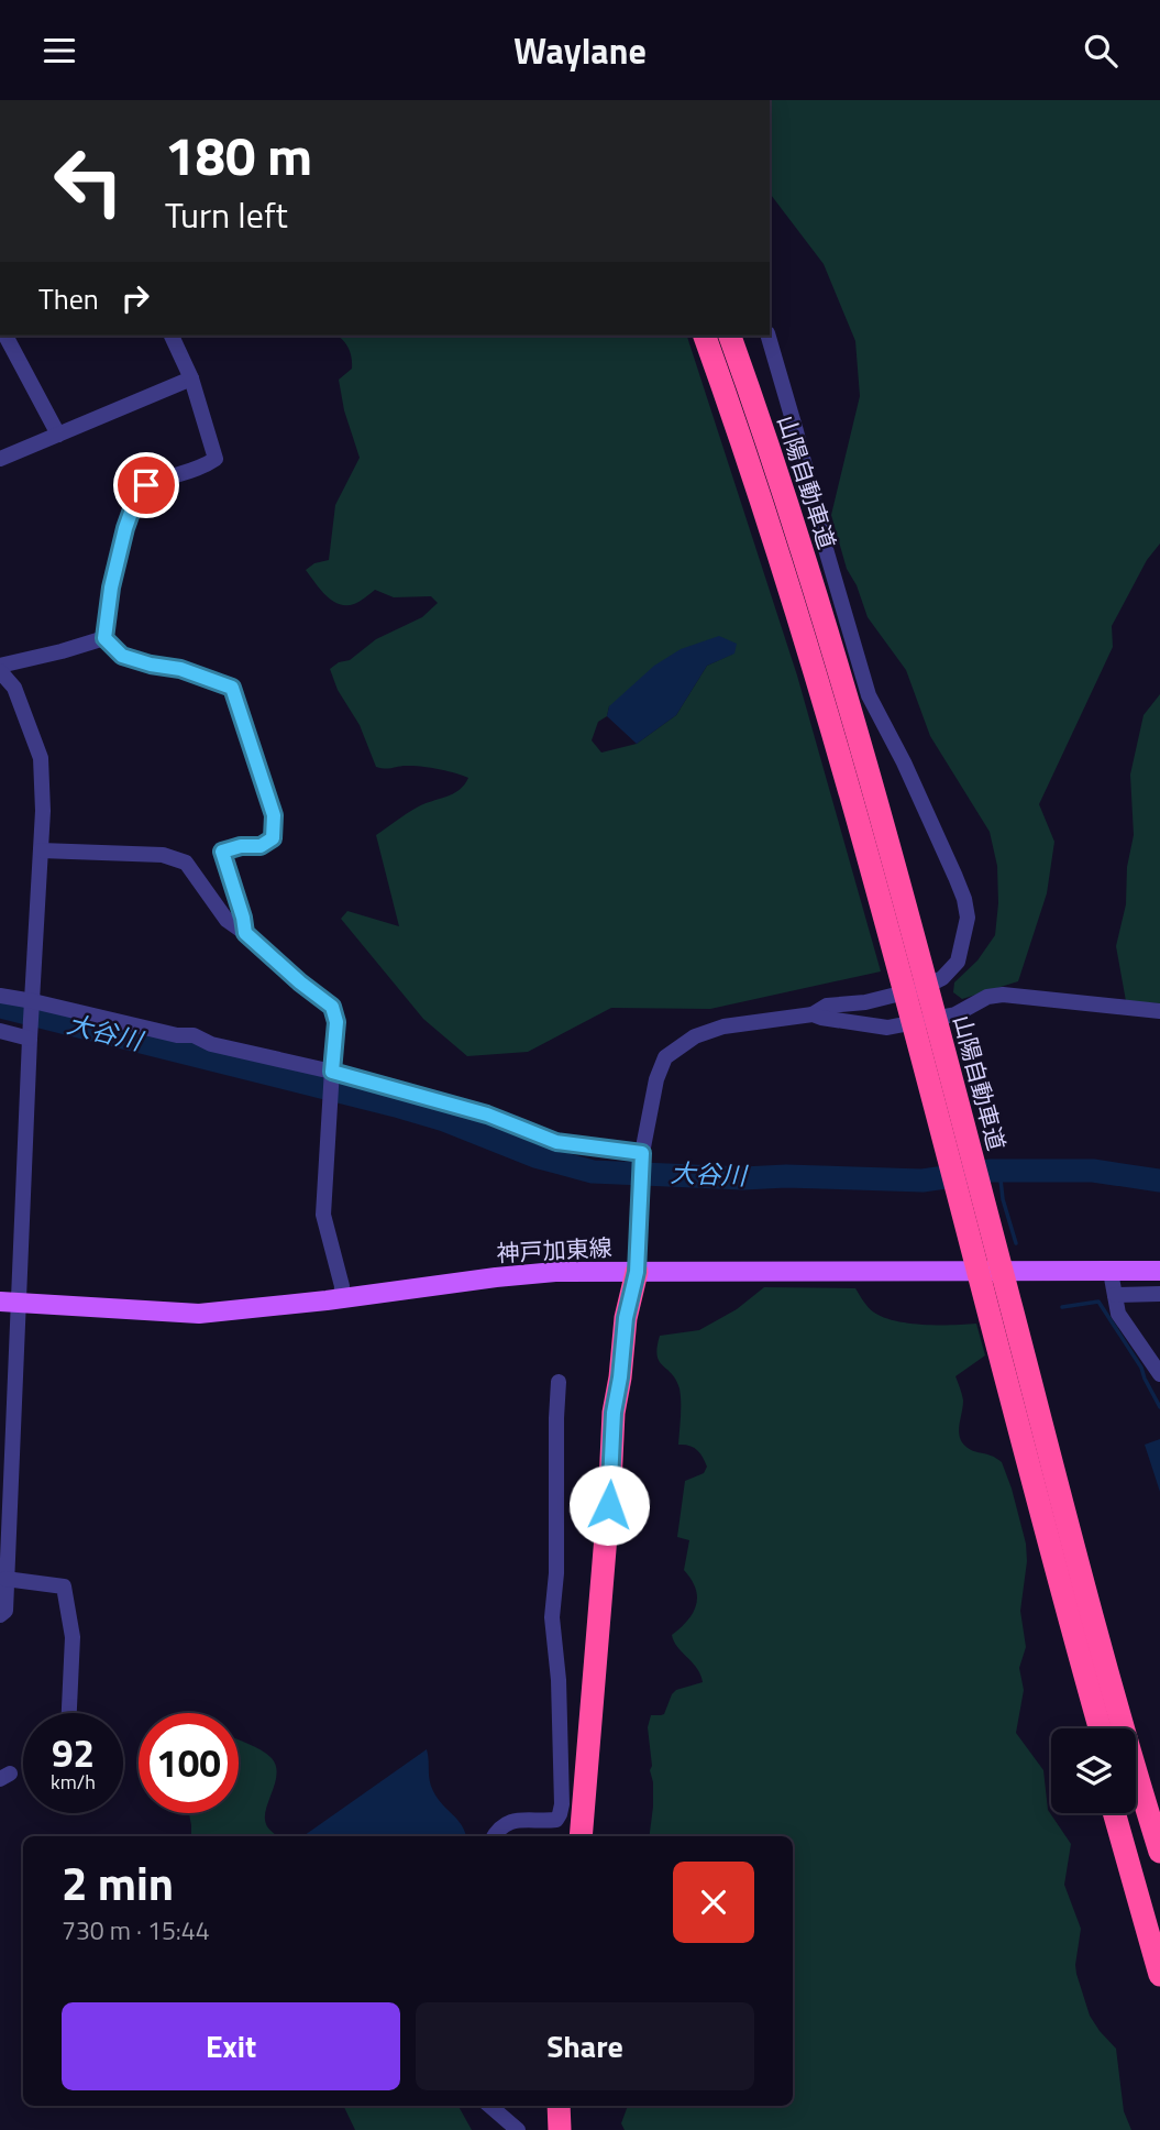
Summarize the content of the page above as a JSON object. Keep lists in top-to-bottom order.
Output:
{
  "streets": {
    "highway": ["山陽自動車道"],
    "main road": ["神戸加東線"]
  },
  "water": ["大谷川"],
  "page": {
    "header": "Waylane",
    "turn": ["180 m", "Turn left"],
    "then": "Then",
    "speed": "92 km/h",
    "limit": "100",
    "heading": ["2 min", "730 m · 15:44"],
    "buttons": ["Exit", "Share"]
  }
}
